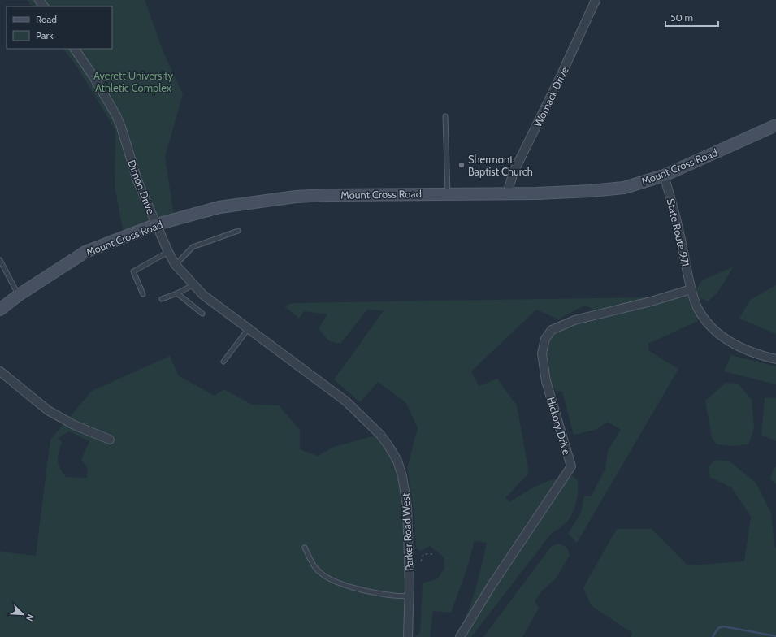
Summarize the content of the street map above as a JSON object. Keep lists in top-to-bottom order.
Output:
{
  "streets": {
    "main road": ["Mount Cross Road"],
    "street": [
      "Womack Drive",
      "Dimon Drive",
      "State Route 971",
      "Hickory Drive",
      "Parker Road West"
    ]
  },
  "crossings": [
    ["Womack Drive", "Mount Cross Road"],
    ["Mount Cross Road", "Dimon Drive"],
    ["Mount Cross Road", "State Route 971"],
    ["Dimon Drive", "Parker Road West"],
    ["State Route 971", "Hickory Drive"]
  ],
  "parks": ["Averett University Athletic Complex"],
  "places": ["Shermont Baptist Church"],
  "legend": ["Road", "Park"],
  "scale_bar": "50 m",
  "north": "bottom right"
}
